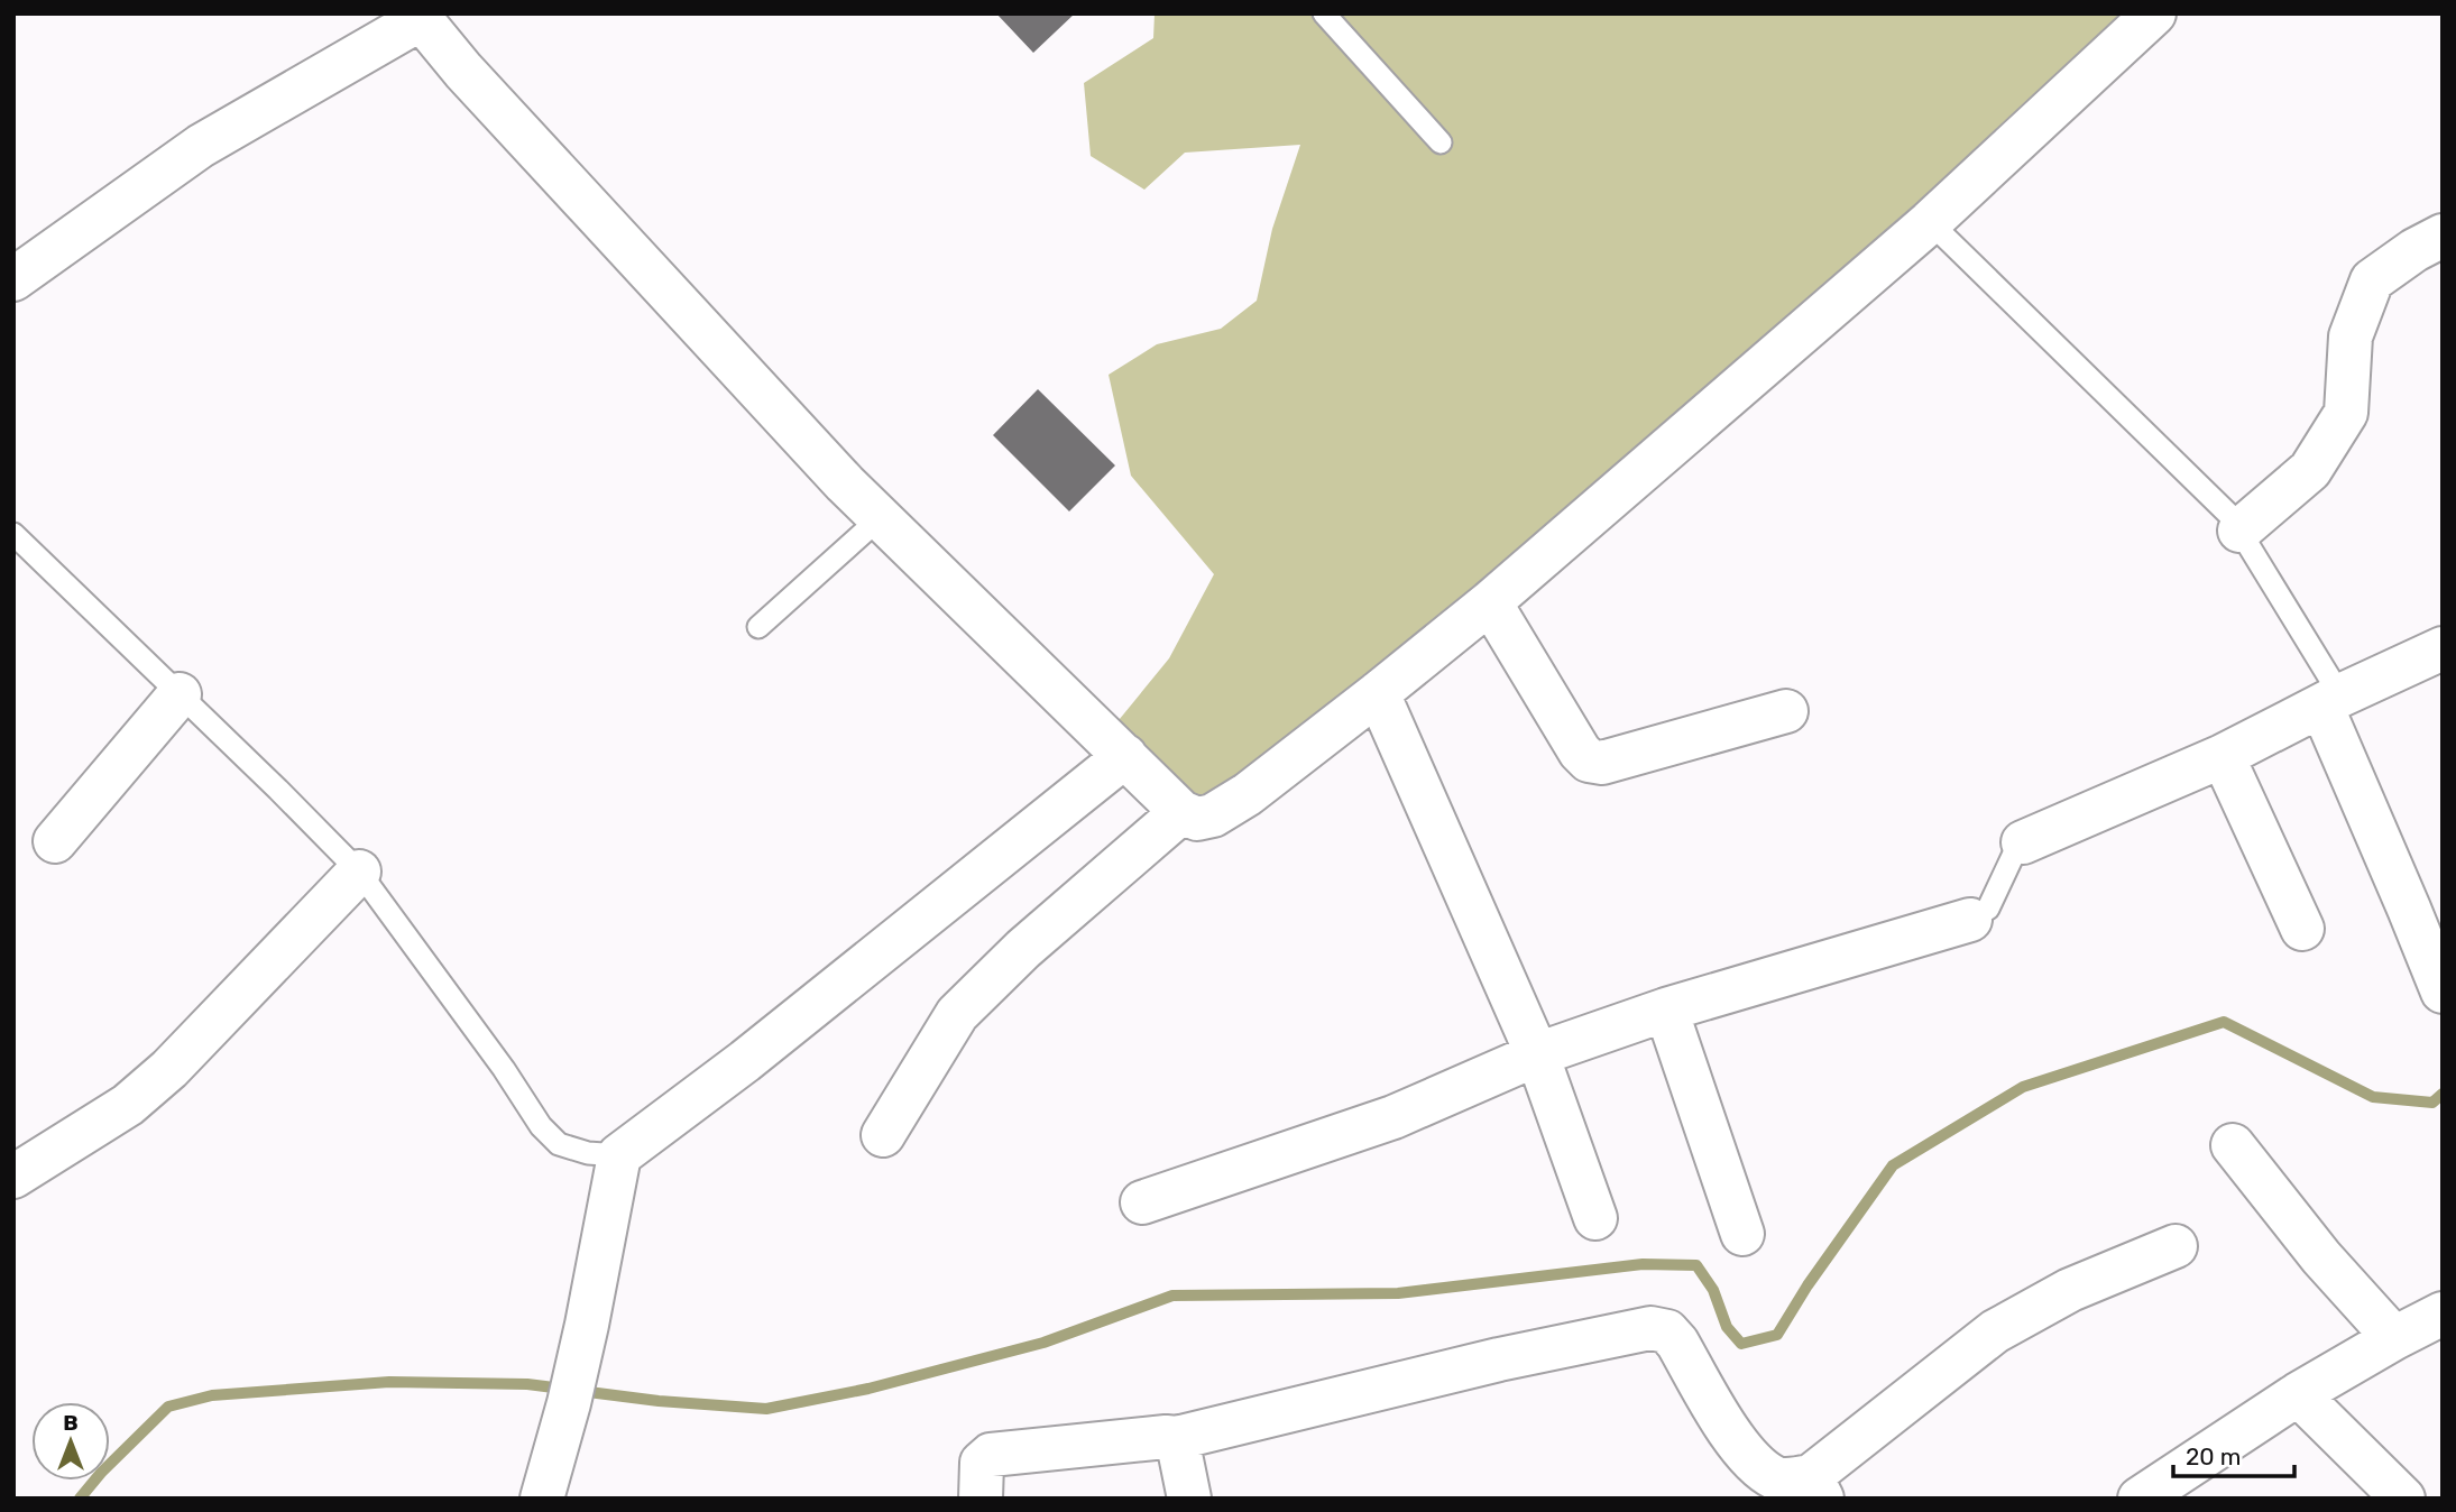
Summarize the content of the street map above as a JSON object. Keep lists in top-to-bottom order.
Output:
{
  "scale_bar": "20 m",
  "north": "top"
}
